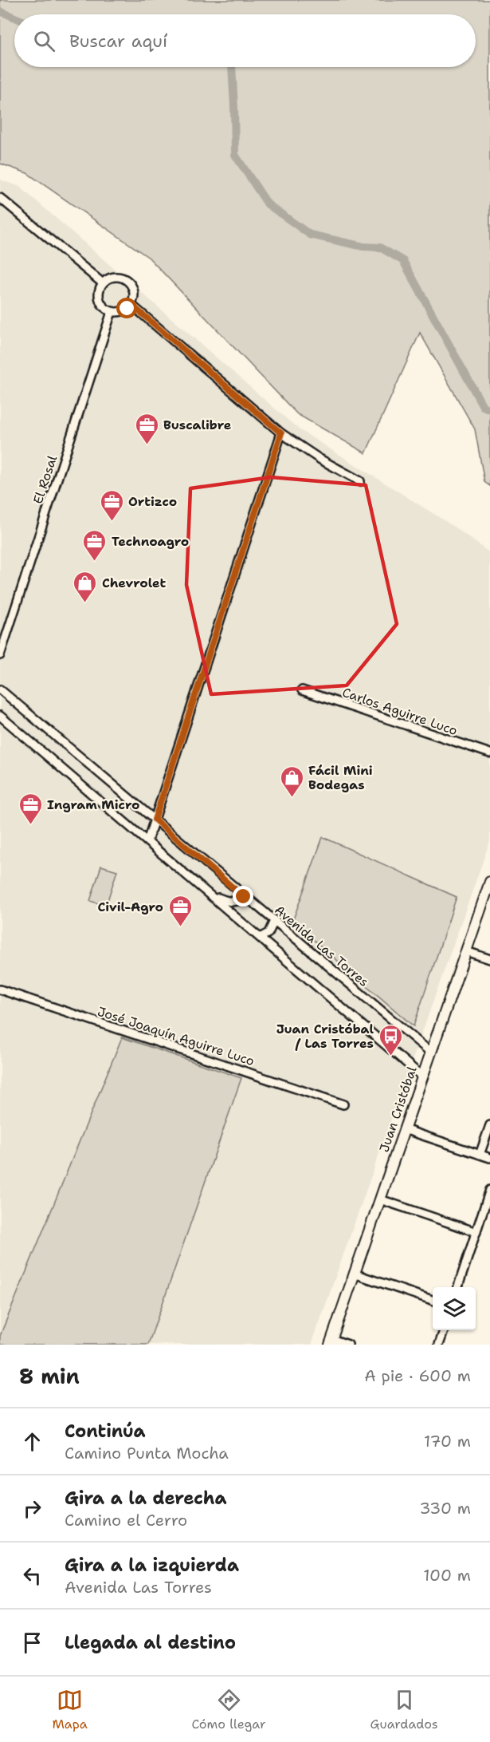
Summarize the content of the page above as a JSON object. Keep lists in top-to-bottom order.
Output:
{
  "streets": {
    "street": [
      "El Rosal",
      "Carlos Aguirre Luco",
      "Avenida Las Torres",
      "José Joaquín Aguirre Luco",
      "Juan Cristóbal"
    ]
  },
  "crossings": [
    ["Avenida Las Torres", "Juan Cristóbal"]
  ],
  "places": {
    "office": [
      "Buscalibre",
      "Ortizco",
      "Technoagro",
      "Ingram Micro",
      "Civil-Agro"
    ],
    "shop": ["Chevrolet", "Fácil Mini Bodegas"],
    "bus stop": ["Juan Cristóbal / Las Torres"]
  },
  "page": {
    "search": "Buscar aquí",
    "heading": ["8 min", "A pie · 600 m"],
    "list": [
      ["Continúa", "Camino Punta Mocha", "170 m"],
      ["Gira a la derecha", "Camino el Cerro", "330 m"],
      ["Gira a la izquierda", "Avenida Las Torres", "100 m"],
      "Llegada al destino"
    ],
    "nav": ["Mapa", "Cómo llegar", "Guardados"]
  }
}
